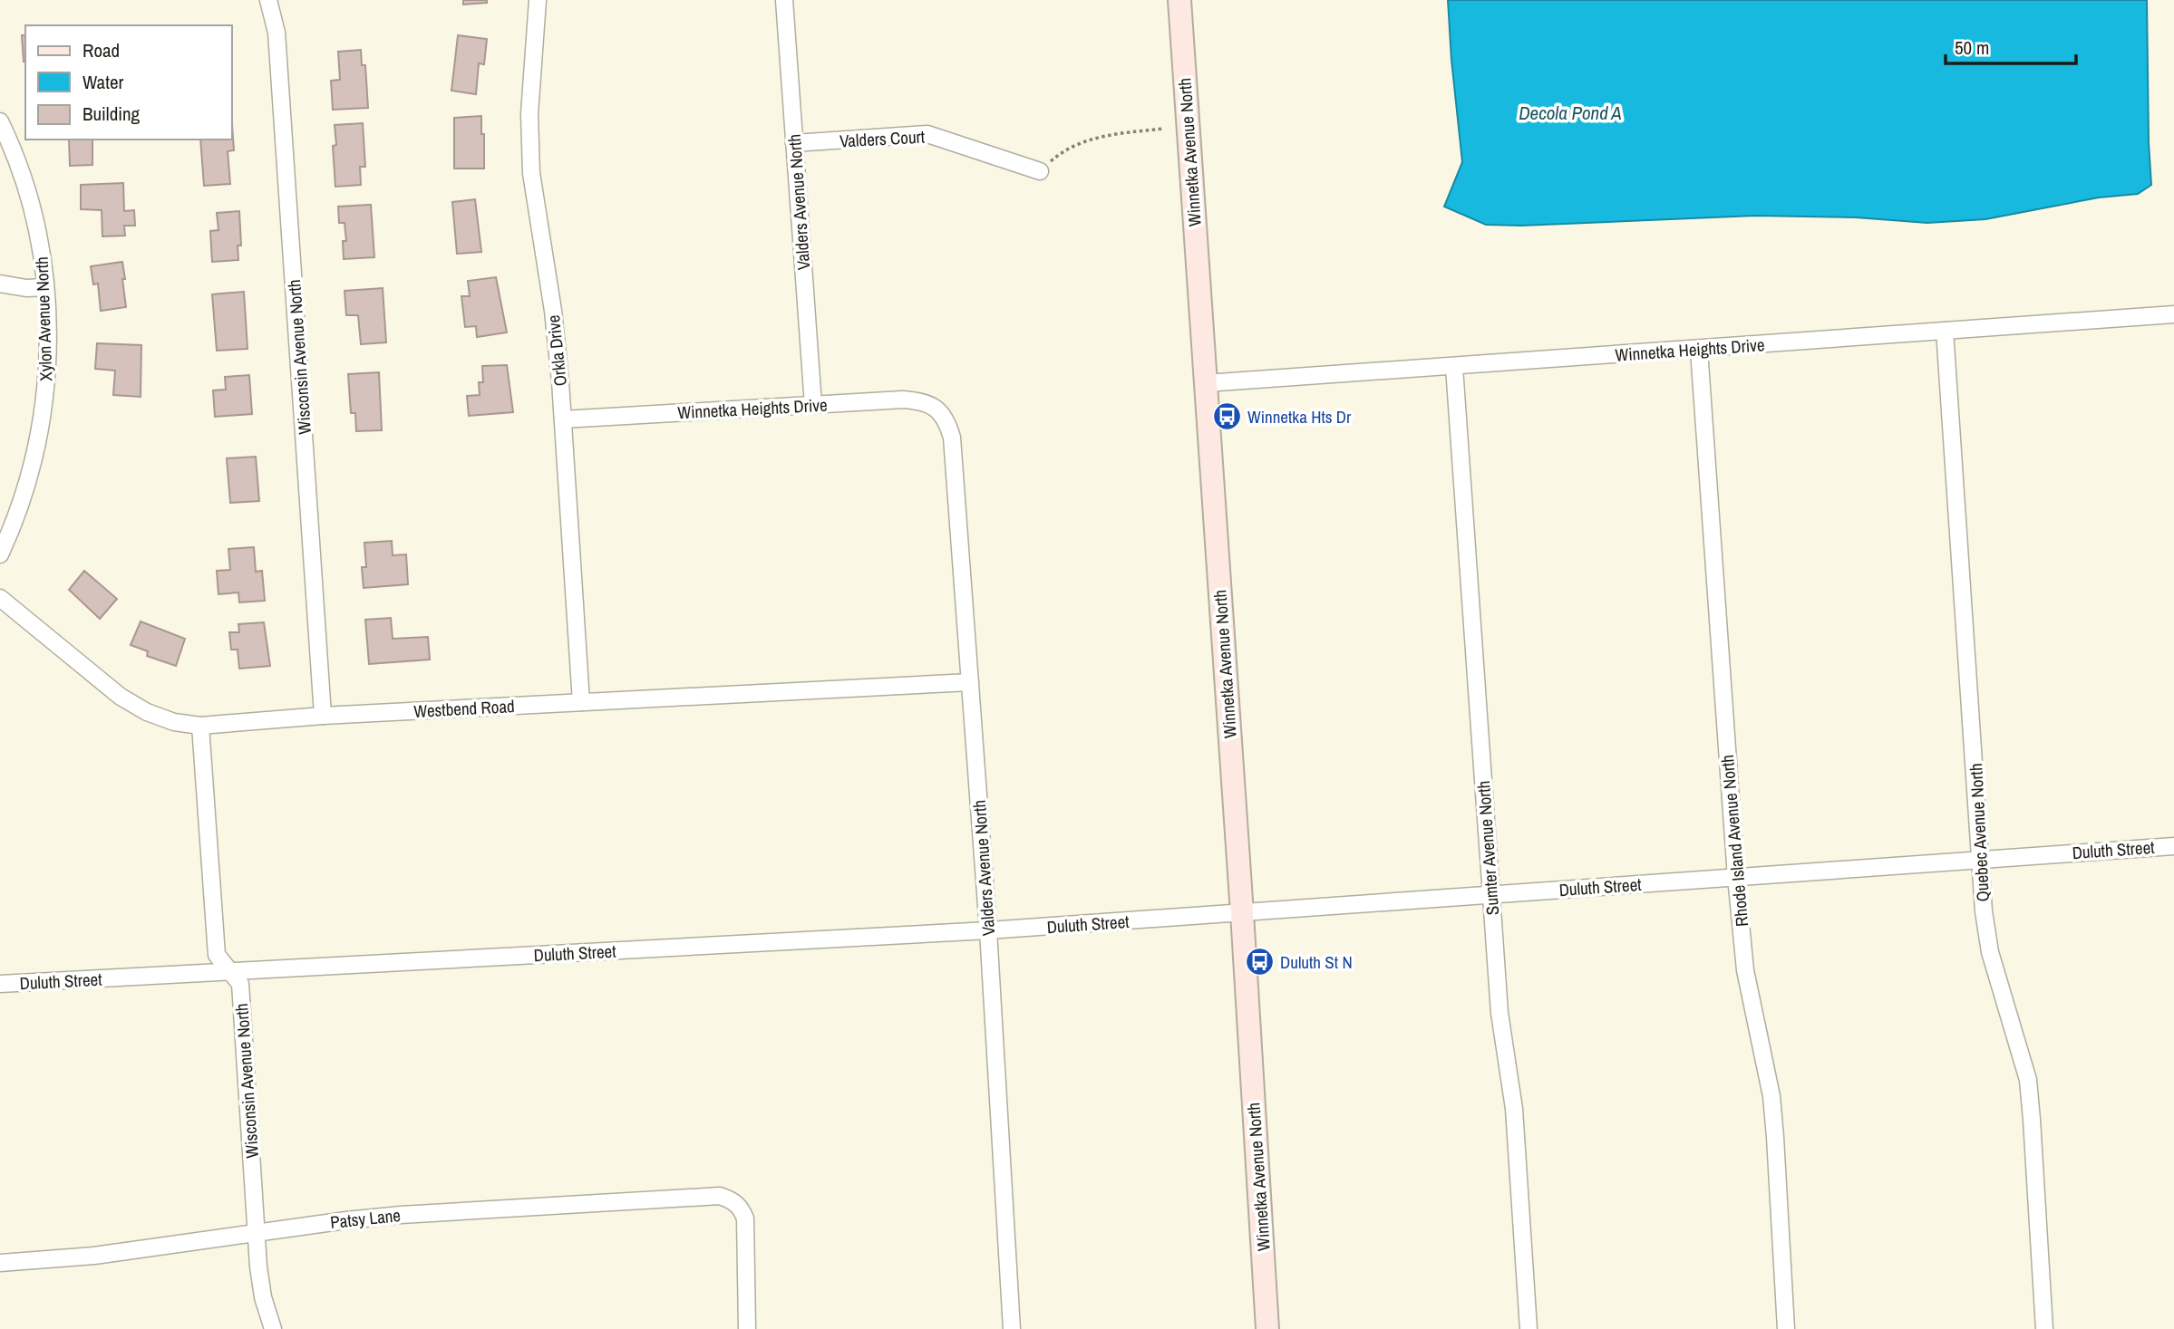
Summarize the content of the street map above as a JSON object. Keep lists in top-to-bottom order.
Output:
{
  "streets": {
    "main road": ["Winnetka Avenue North"],
    "street": [
      "Valders Court",
      "Valders Avenue North",
      "Xylon Avenue North",
      "Winnetka Heights Drive",
      "Orkla Drive",
      "Wisconsin Avenue North",
      "Westbend Road",
      "Quebec Avenue North",
      "Rhode Island Avenue North",
      "Sumter Avenue North",
      "Duluth Street",
      "Patsy Lane"
    ]
  },
  "crossings": [
    ["Valders Court", "Valders Avenue North"],
    ["Winnetka Avenue North", "Winnetka Heights Drive"],
    ["Winnetka Avenue North", "Duluth Street"],
    ["Valders Avenue North", "Winnetka Heights Drive"],
    ["Valders Avenue North", "Westbend Road"],
    ["Valders Avenue North", "Duluth Street"],
    ["Winnetka Heights Drive", "Orkla Drive"],
    ["Winnetka Heights Drive", "Quebec Avenue North"],
    ["Winnetka Heights Drive", "Rhode Island Avenue North"],
    ["Winnetka Heights Drive", "Sumter Avenue North"],
    ["Orkla Drive", "Westbend Road"],
    ["Wisconsin Avenue North", "Westbend Road"],
    ["Wisconsin Avenue North", "Duluth Street"],
    ["Wisconsin Avenue North", "Patsy Lane"],
    ["Quebec Avenue North", "Duluth Street"],
    ["Rhode Island Avenue North", "Duluth Street"],
    ["Sumter Avenue North", "Duluth Street"]
  ],
  "water": ["Decola Pond A"],
  "places": {
    "bus stop": ["Winnetka Hts Dr", "Duluth St N"]
  },
  "legend": ["Road", "Water", "Building"],
  "scale_bar": "50 m"
}
